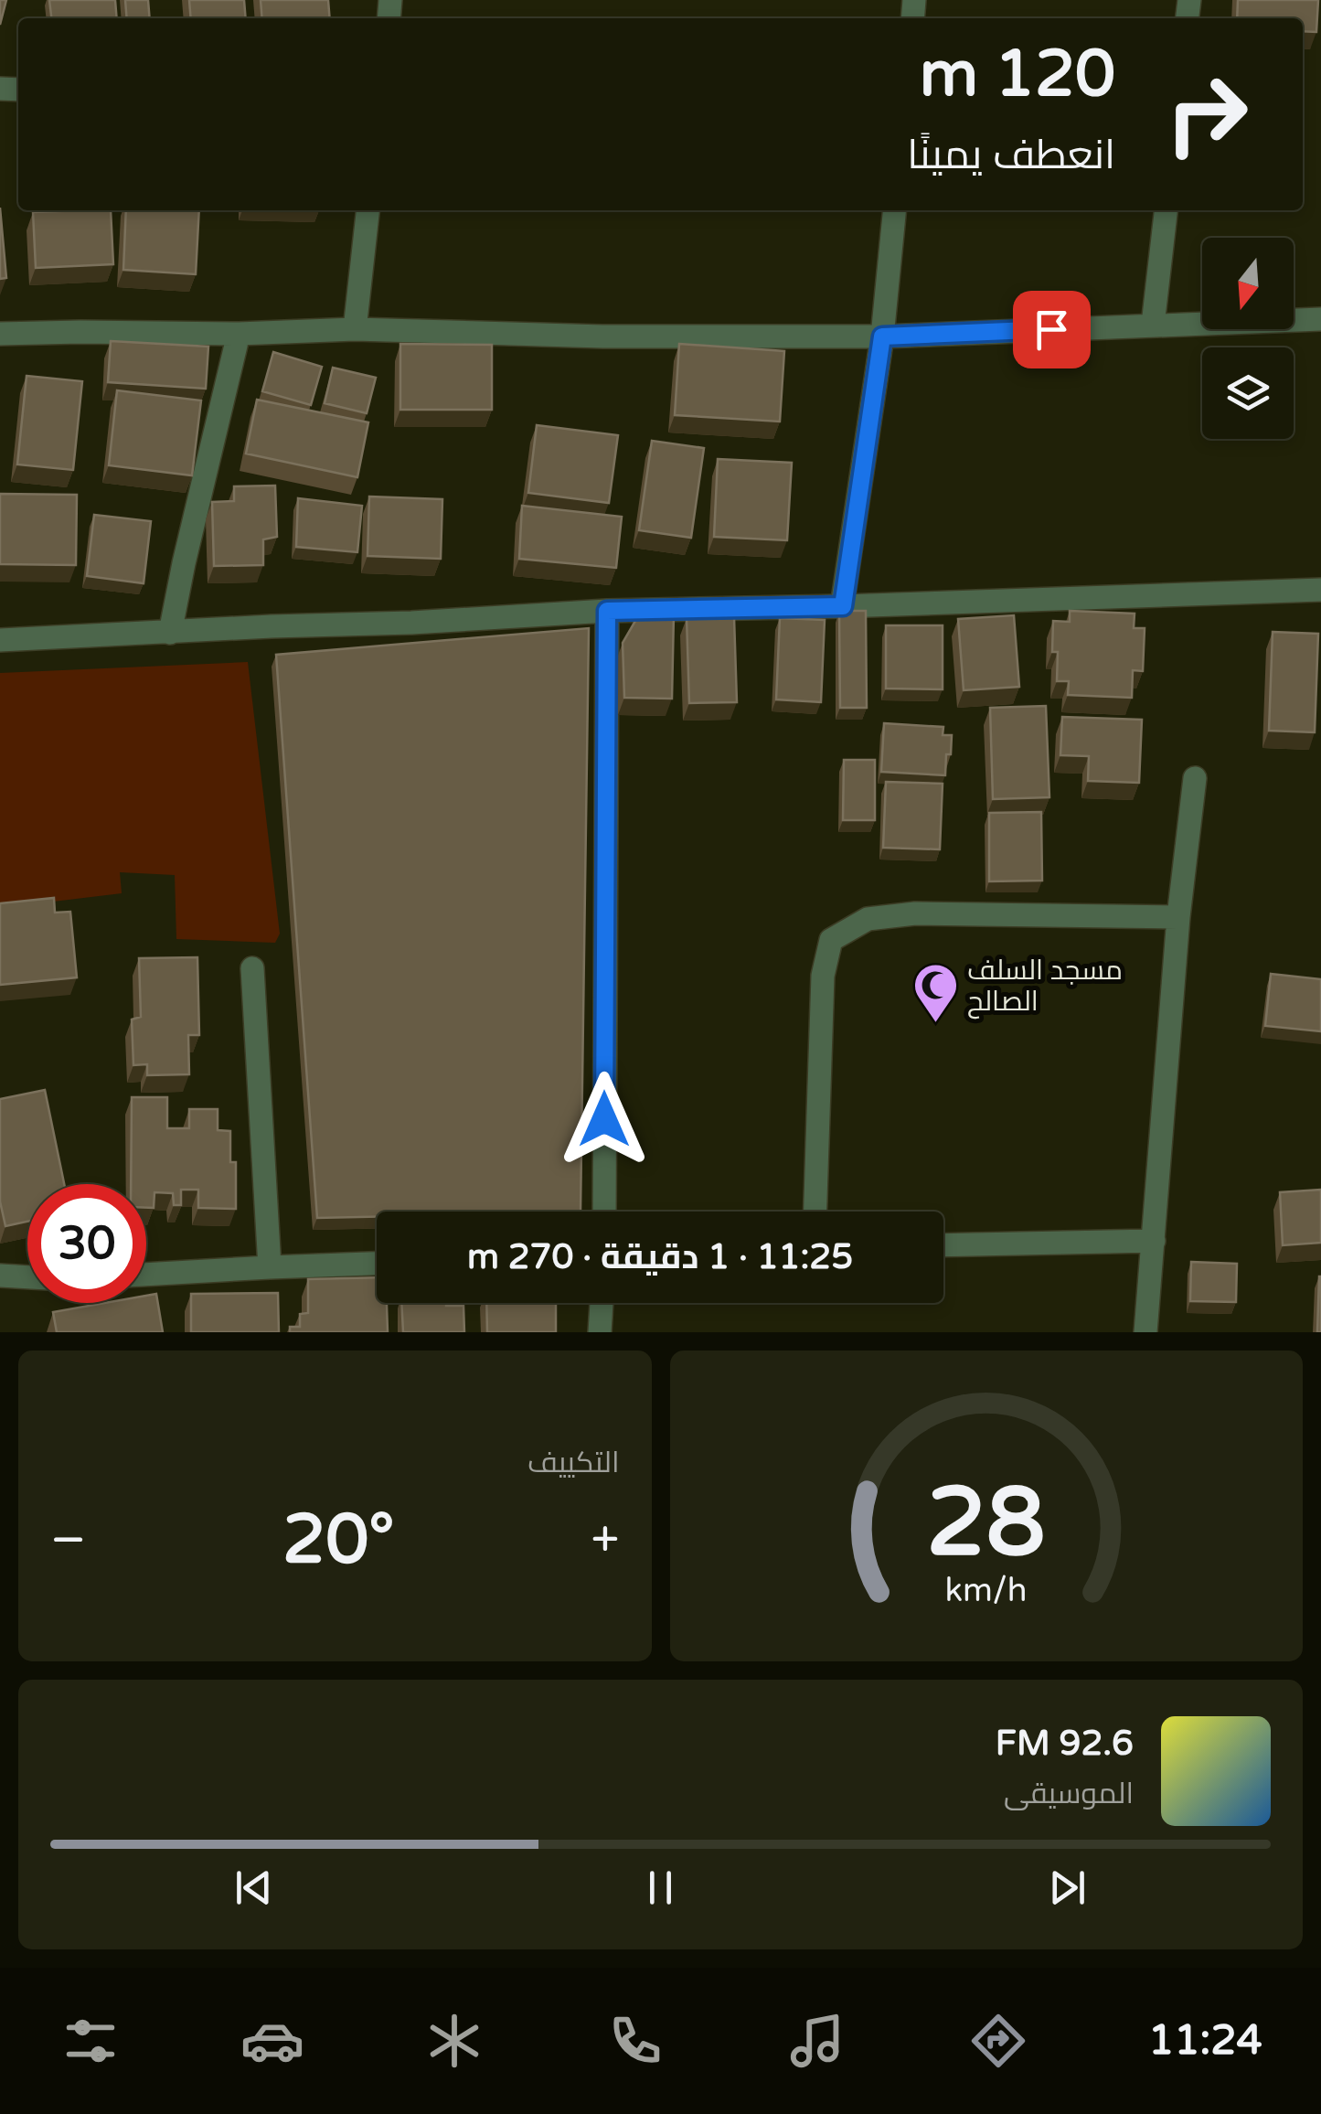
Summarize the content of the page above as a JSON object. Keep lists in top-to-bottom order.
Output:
{
  "places": {
    "mosque": ["مسجد السلف الصالح"]
  },
  "north": "bottom",
  "page": {
    "turn": ["120 m", "انعطف يمينًا"],
    "limit": "30",
    "trip": "11:25 · 1 دقيقة · 270 m",
    "tile": "التكييف",
    "heat": ["−", "20°", "+"],
    "song": ["92.6 FM", "الموسيقى"],
    "tabs": "11:24",
    "gauge": ["28", "km/h"]
  }
}
